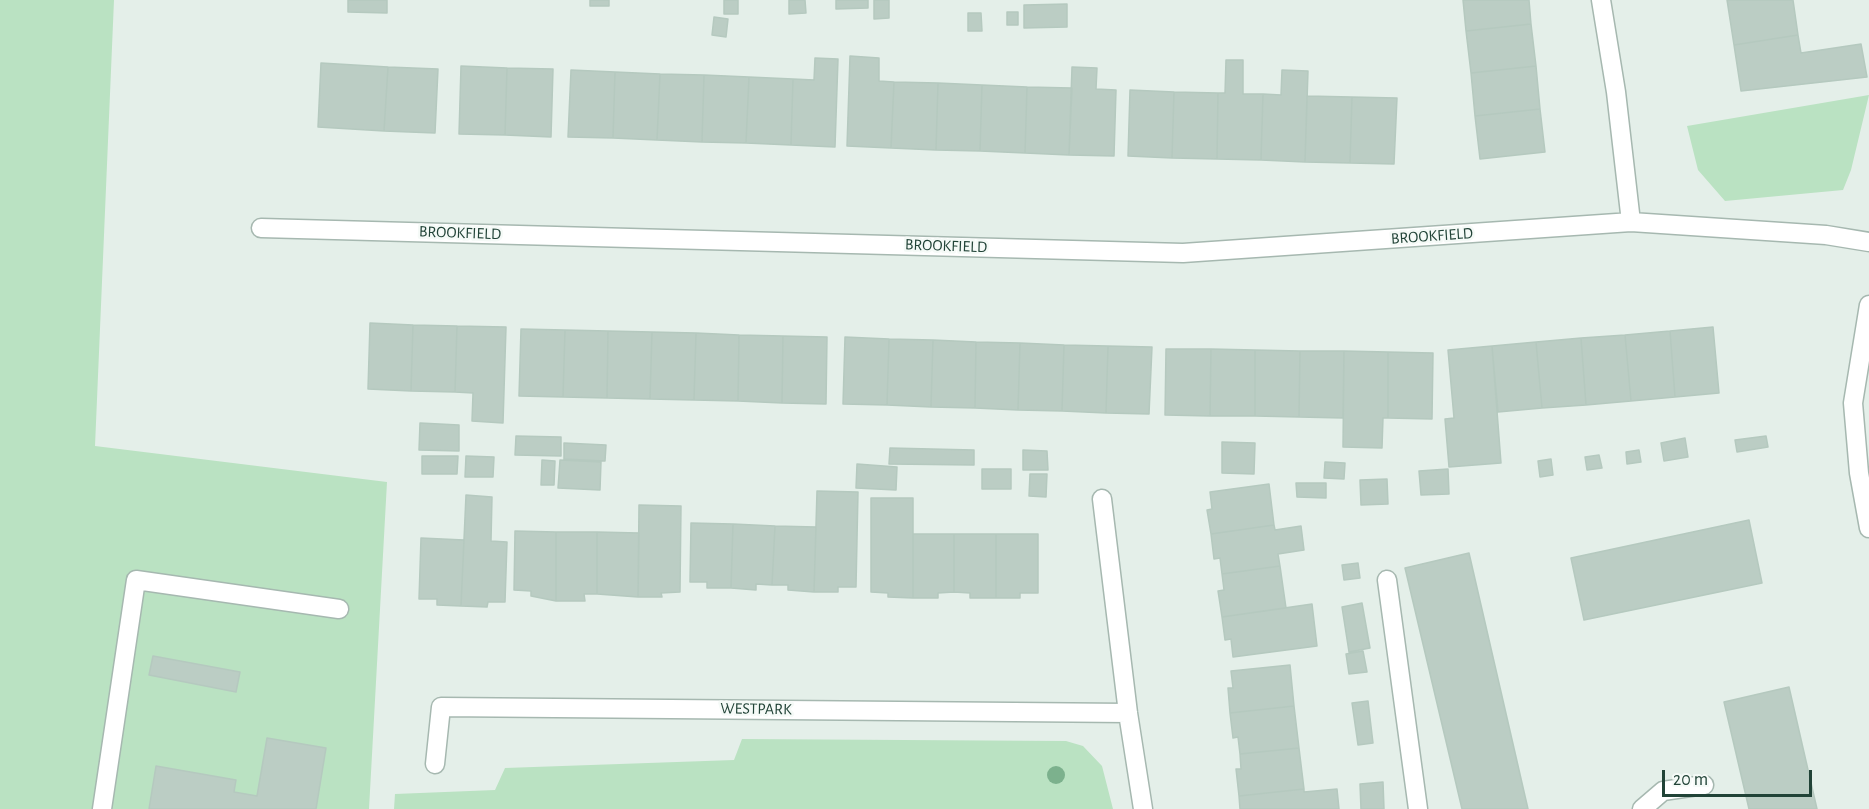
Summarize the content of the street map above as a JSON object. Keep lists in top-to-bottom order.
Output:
{
  "streets": {
    "street": ["BROOKFIELD", "WESTPARK"]
  },
  "scale_bar": "20 m"
}
